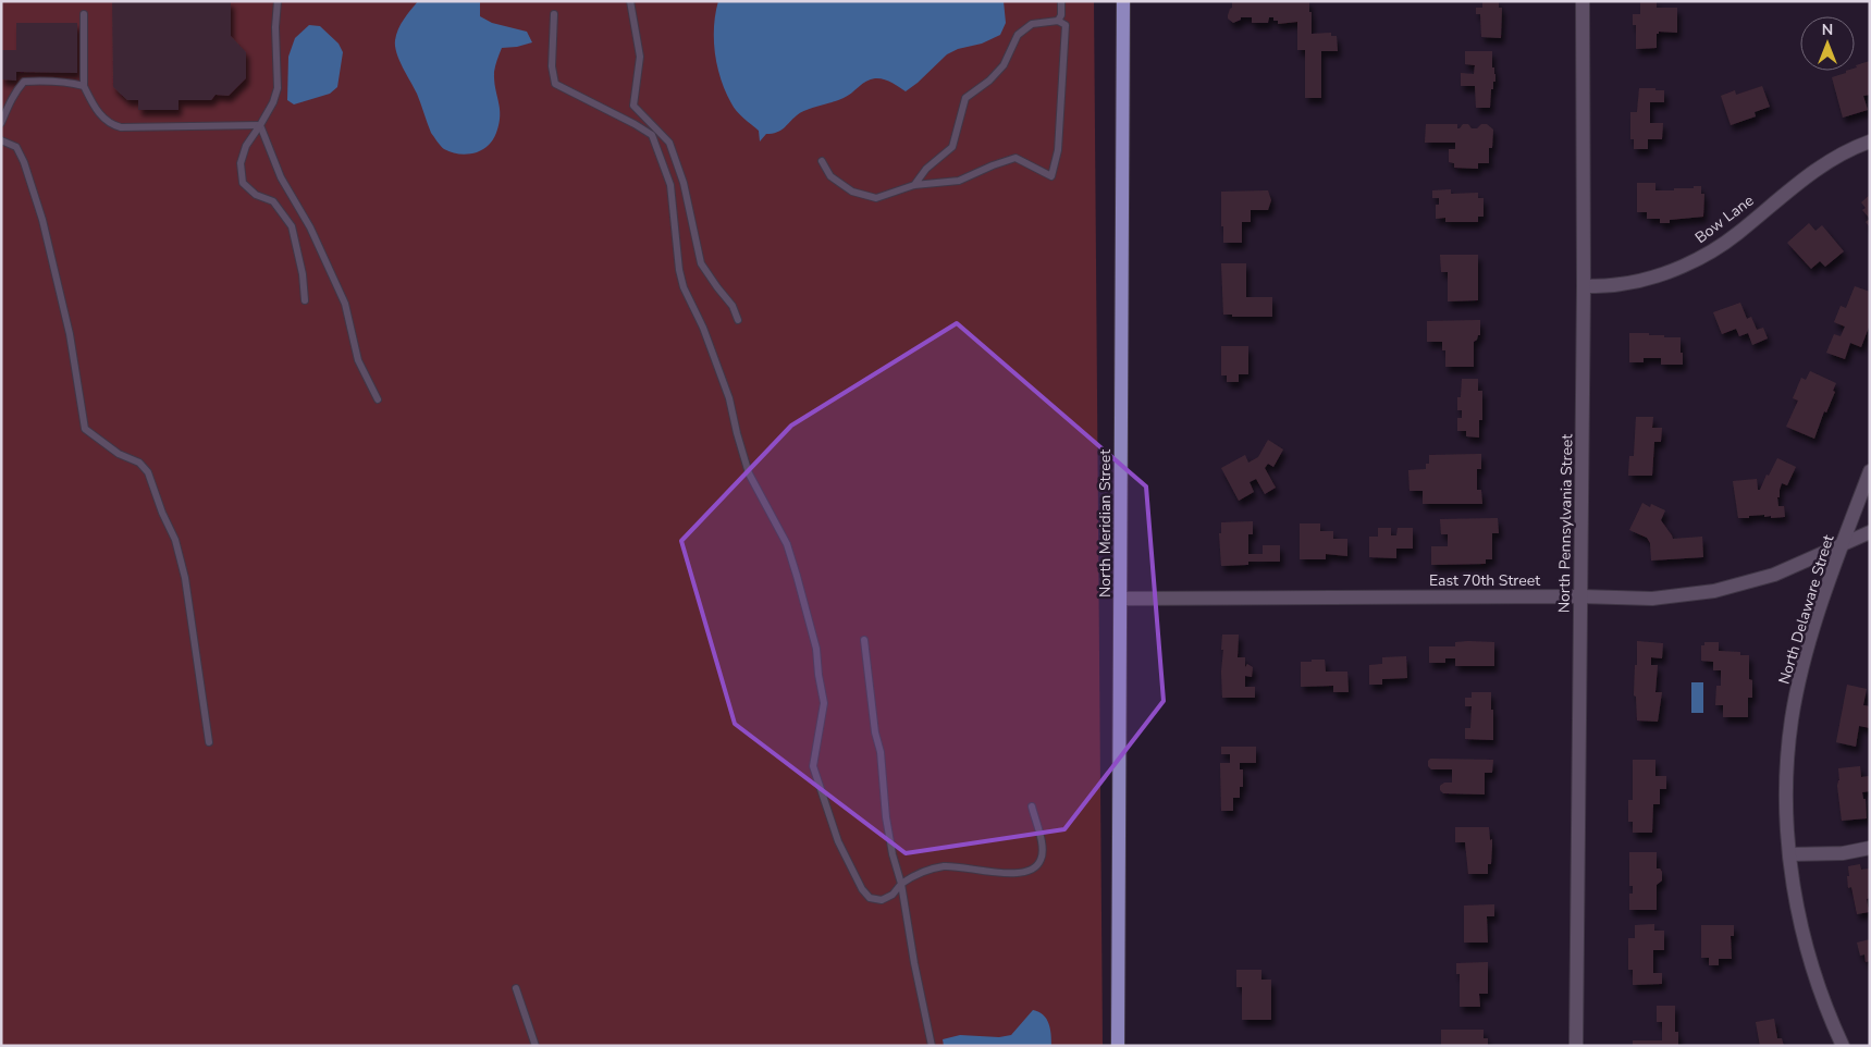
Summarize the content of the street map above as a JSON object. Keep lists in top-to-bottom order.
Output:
{
  "streets": {
    "main road": ["North Meridian Street"],
    "street": [
      "Bow Lane",
      "North Pennsylvania Street",
      "East 70th Street",
      "North Delaware Street"
    ]
  },
  "crossings": [
    ["Bow Lane", "North Pennsylvania Street"],
    ["North Meridian Street", "East 70th Street"],
    ["North Pennsylvania Street", "East 70th Street"],
    ["East 70th Street", "North Delaware Street"]
  ],
  "north": "top"
}
